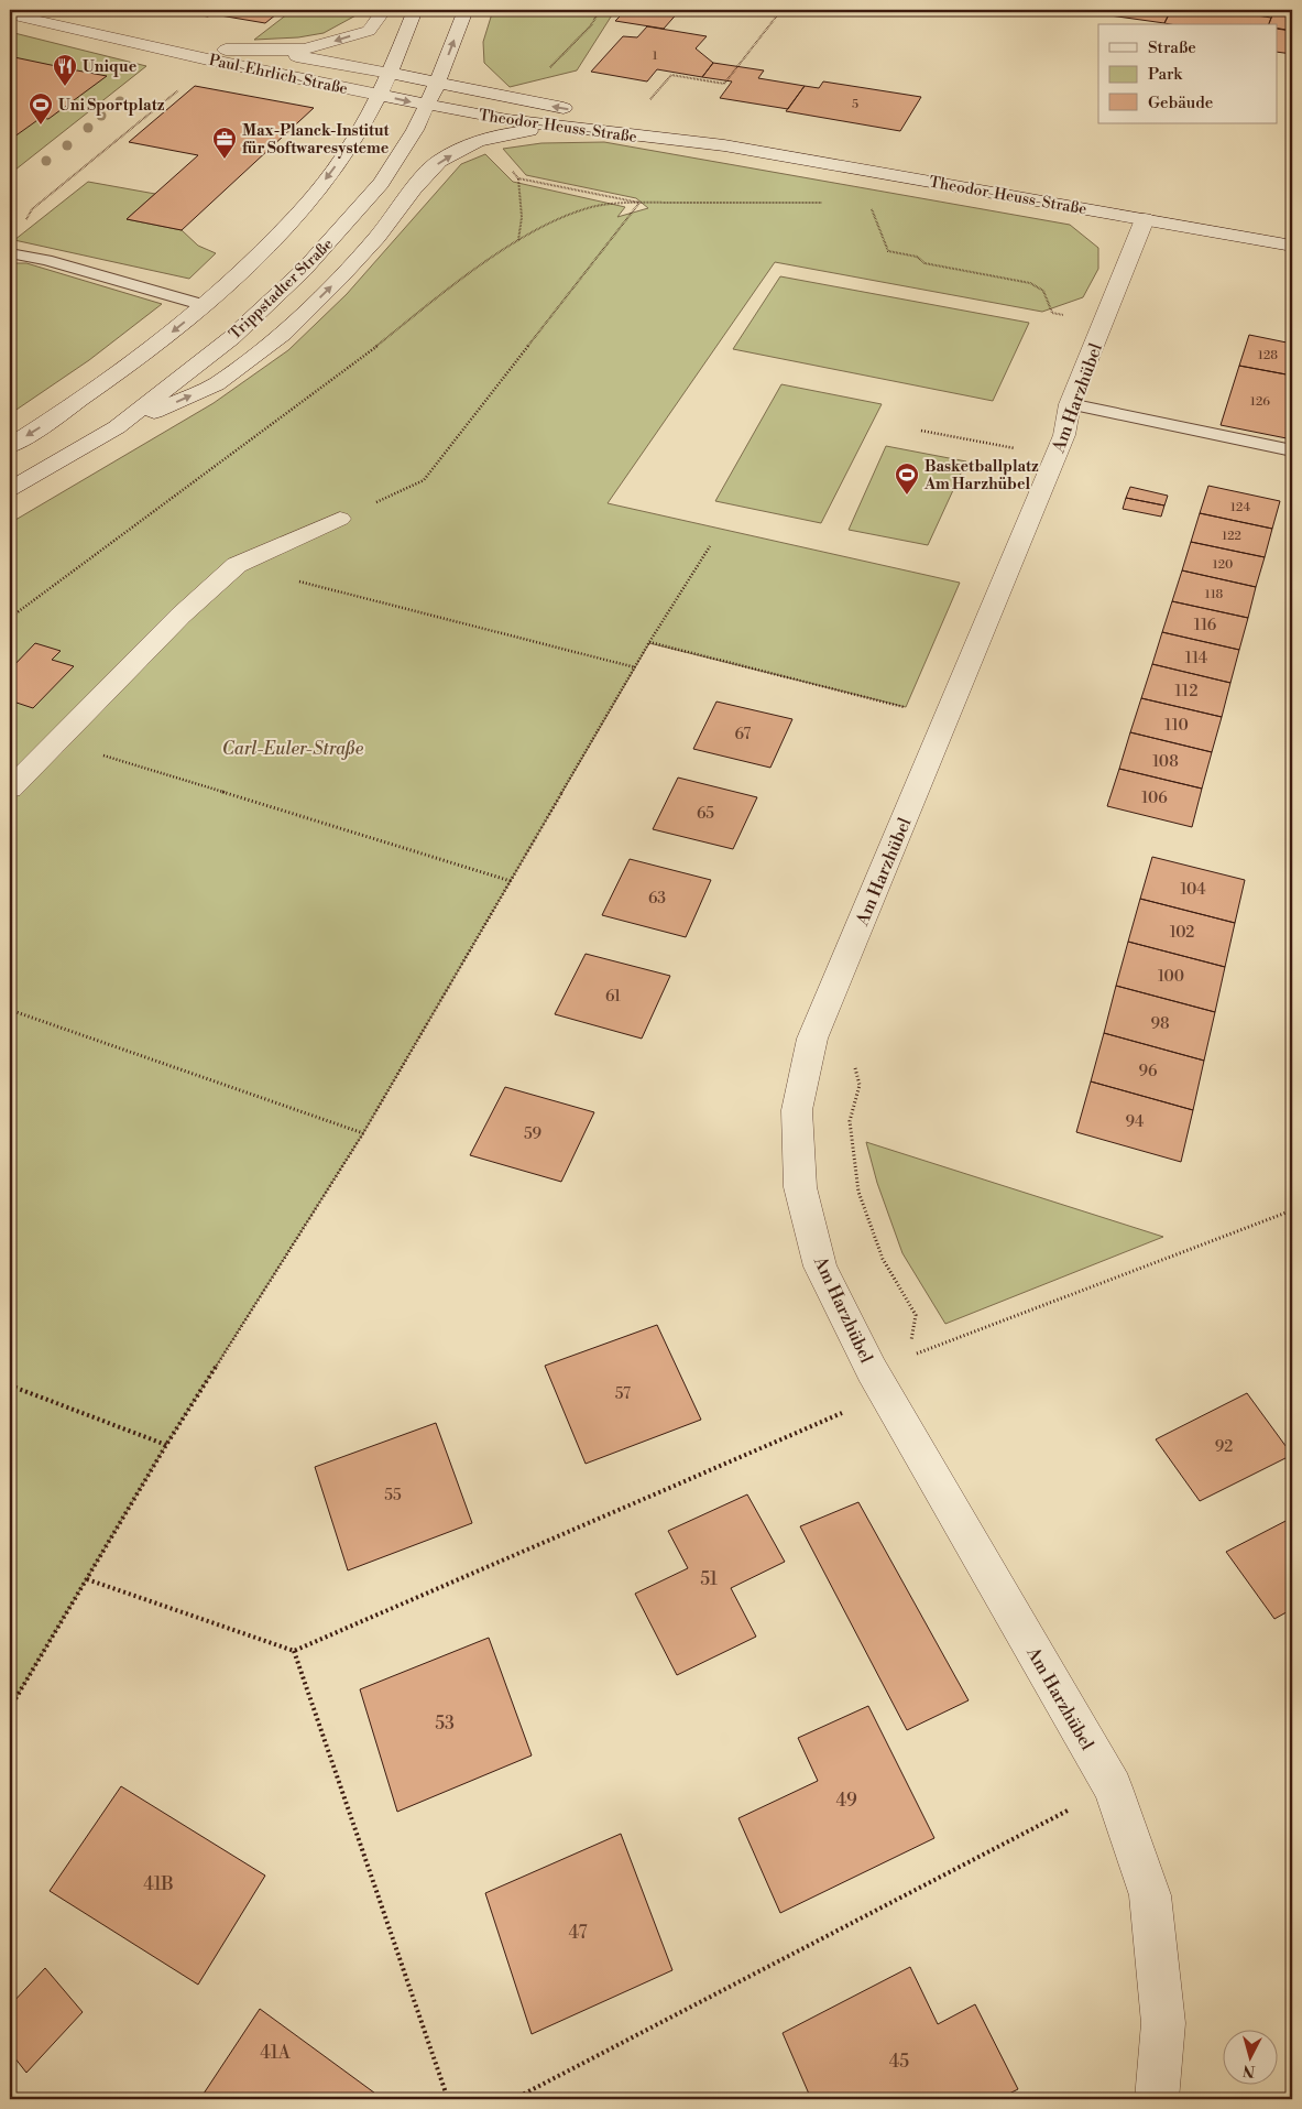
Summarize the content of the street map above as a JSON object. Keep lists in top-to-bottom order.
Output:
{
  "streets": {
    "street": [
      "Paul-Ehrlich-Straße",
      "Theodor-Heuss-Straße",
      "Trippstadter Straße",
      "Am Harzhübel"
    ]
  },
  "crossings": [
    ["Paul-Ehrlich-Straße", "Theodor-Heuss-Straße"],
    ["Paul-Ehrlich-Straße", "Trippstadter Straße"],
    ["Theodor-Heuss-Straße", "Trippstadter Straße"],
    ["Theodor-Heuss-Straße", "Am Harzhübel"]
  ],
  "parks": ["Carl-Euler-Straße"],
  "places": {
    "restaurant": ["Unique"],
    "sports": ["Uni Sportplatz", "Basketballplatz Am Harzhübel"],
    "office": ["Max-Planck-Institut für Softwaresysteme"]
  },
  "house_numbers": [
    "1",
    "5",
    "128",
    "126",
    "124",
    "122",
    "120",
    "118",
    "116",
    "114",
    "112",
    "110",
    "67",
    "108",
    "106",
    "65",
    "104",
    "63",
    "102",
    "100",
    "61",
    "98",
    "96",
    "94",
    "59",
    "57",
    "92",
    "55",
    "51",
    "53",
    "49",
    "41B",
    "47",
    "41A",
    "45"
  ],
  "legend": ["Straße", "Park", "Gebäude"],
  "north": "bottom"
}
